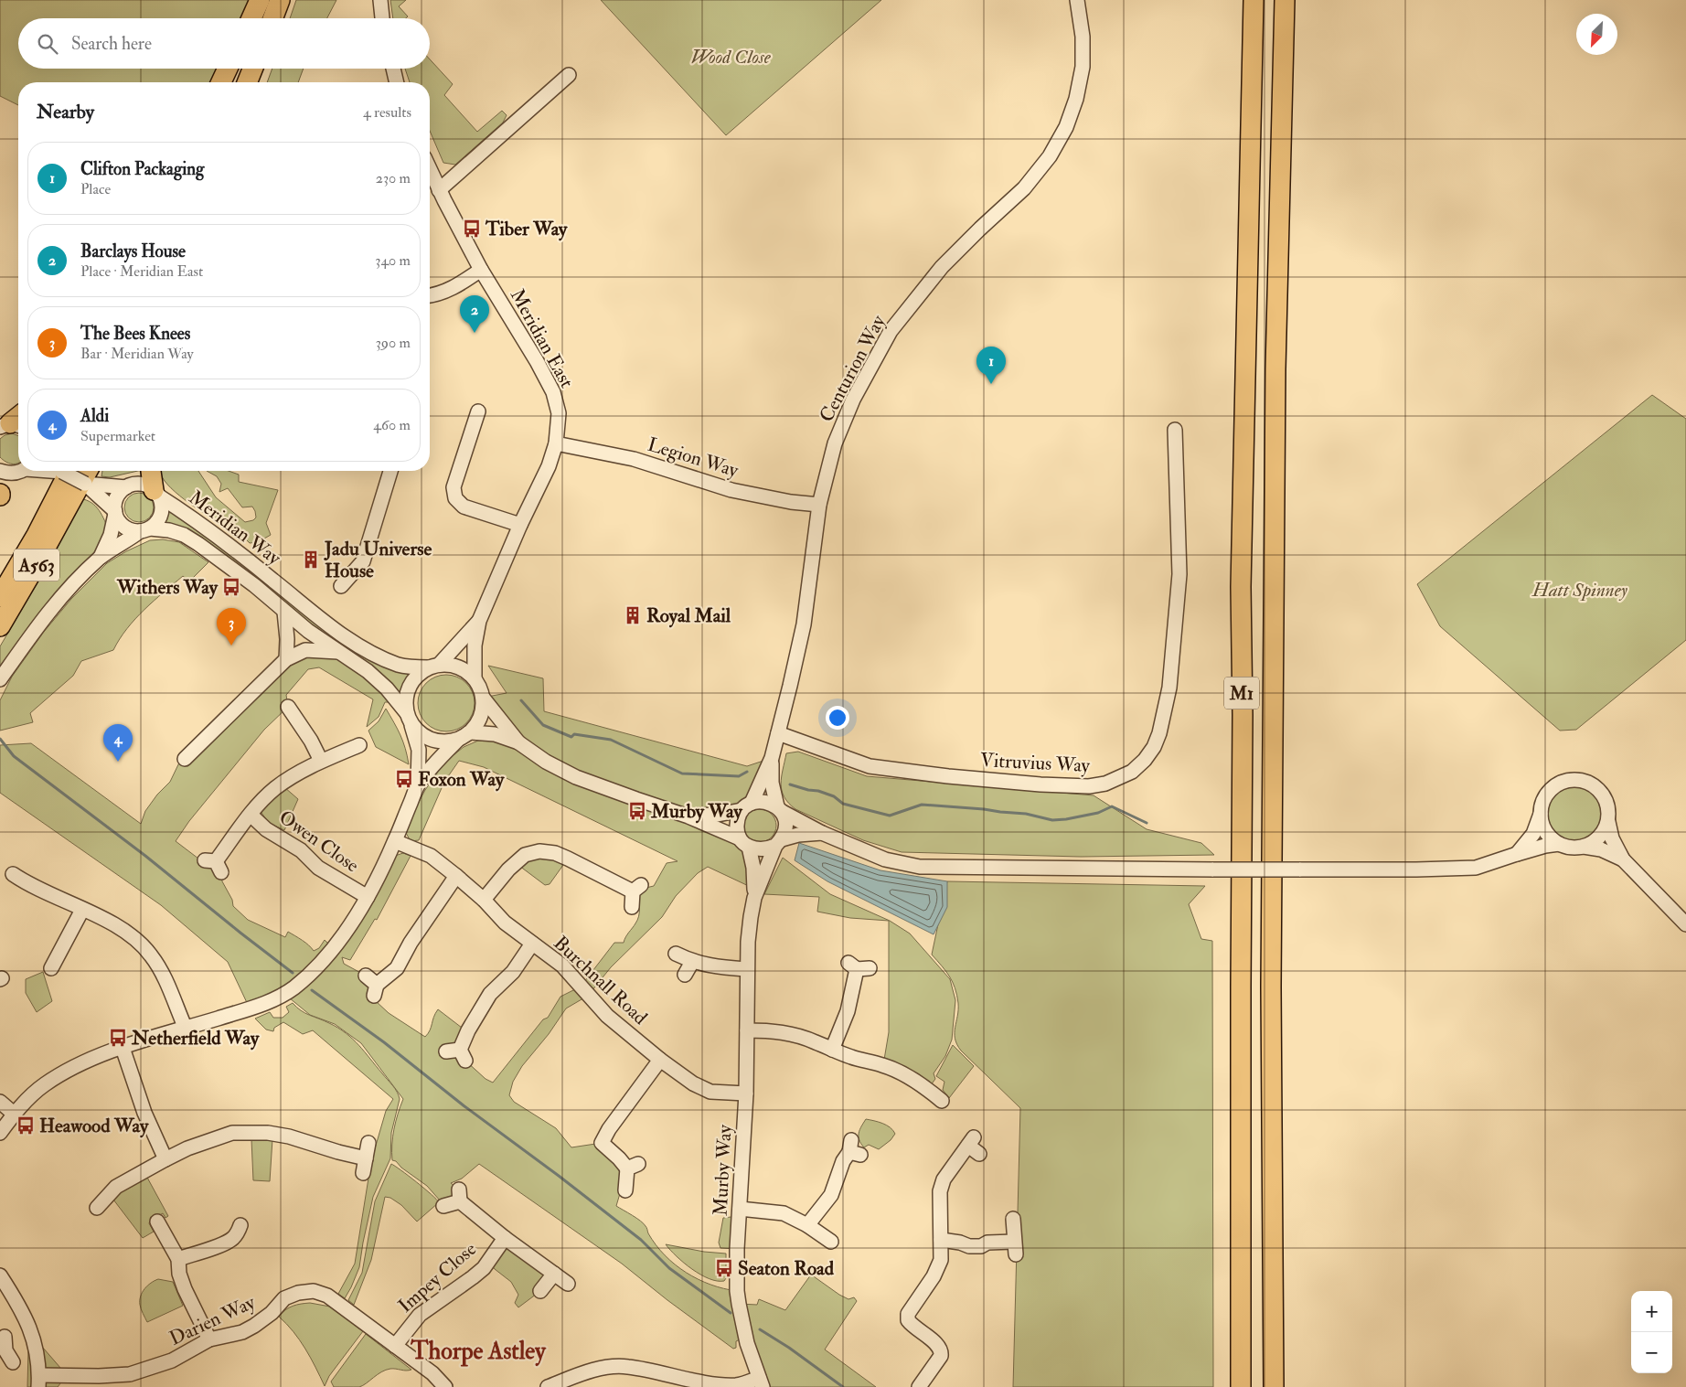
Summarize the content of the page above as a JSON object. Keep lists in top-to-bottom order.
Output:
{
  "streets": {
    "highway": ["A563", "M1"],
    "street": [
      "Meridian East",
      "Centurion Way",
      "Legion Way",
      "Meridian Way",
      "Vitruvius Way",
      "Owen Close",
      "Burchnall Road",
      "Murby Way",
      "Impey Close",
      "Darien Way"
    ]
  },
  "crossings": [
    ["Meridian East", "Legion Way"],
    ["Meridian East", "Meridian Way"],
    ["Centurion Way", "Legion Way"],
    ["Centurion Way", "Vitruvius Way"],
    ["Centurion Way", "Murby Way"],
    ["Burchnall Road", "Murby Way"],
    ["Impey Close", "Darien Way"]
  ],
  "districts": ["Thorpe Astley"],
  "parks": ["Wood Close", "Hatt Spinney"],
  "places": {
    "bus stop": [
      "Tiber Way",
      "Withers Way",
      "Foxon Way",
      "Murby Way",
      "Netherfield Way",
      "Heawood Way",
      "Seaton Road"
    ],
    "building": ["Jadu Universe House", "Royal Mail"]
  },
  "north": "bottom left",
  "page": {
    "search": "Search here",
    "heading": ["Nearby", "4 results"],
    "list": [
      {
        "mark": "1",
        "name": "Clifton Packaging",
        "note": "Place",
        "value": "230 m"
      },
      {
        "mark": "2",
        "name": "Barclays House",
        "note": "Place · Meridian East",
        "value": "340 m"
      },
      {
        "mark": "3",
        "name": "The Bees Knees",
        "note": "Bar · Meridian Way",
        "value": "390 m"
      },
      {
        "mark": "4",
        "name": "Aldi",
        "note": "Supermarket",
        "value": "460 m"
      }
    ],
    "pins": [
      "2",
      "1",
      "3",
      "4"
    ],
    "map_buttons": ["+", "−"]
  }
}
